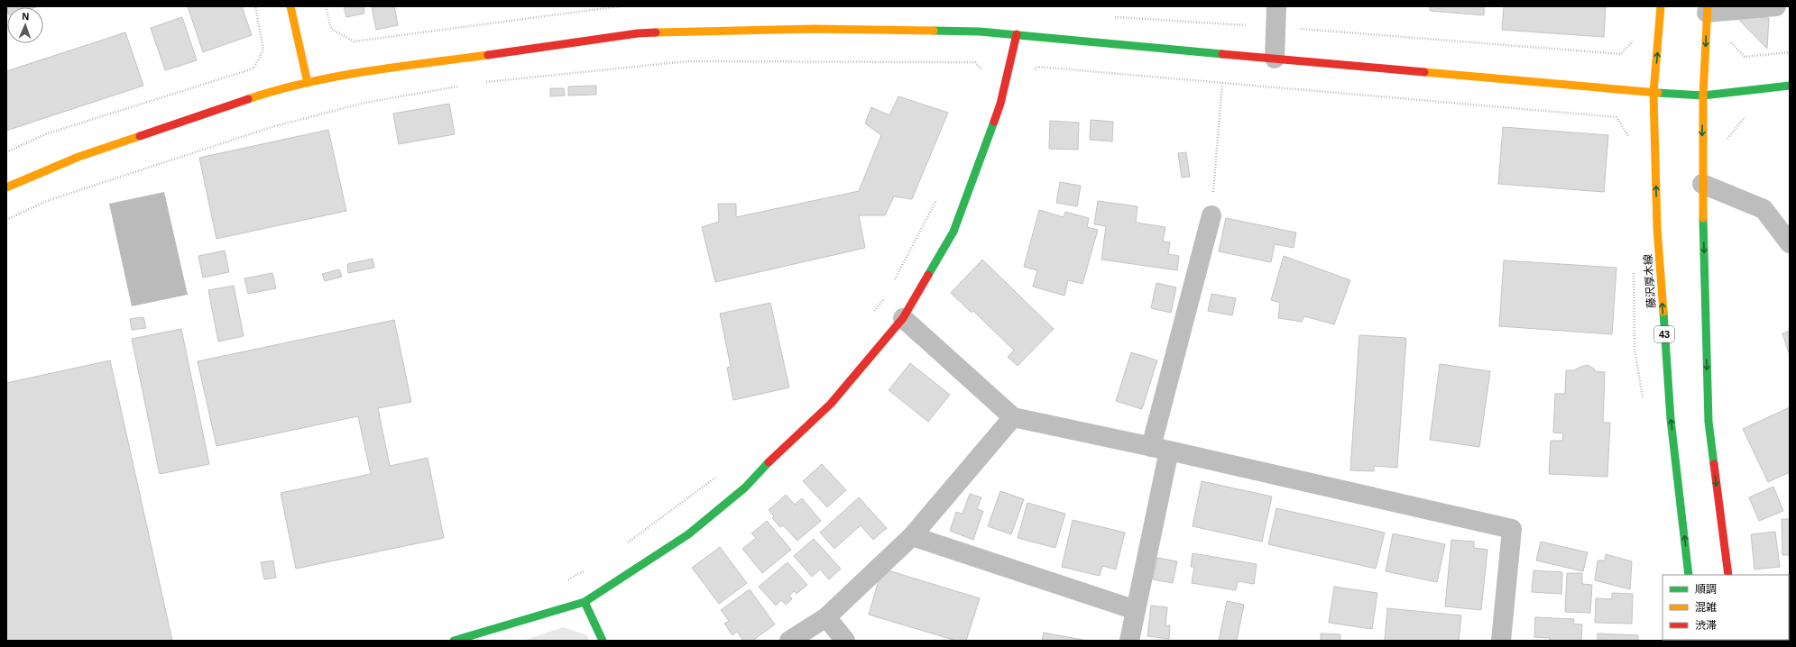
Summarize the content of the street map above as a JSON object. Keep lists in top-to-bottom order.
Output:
{
  "streets": {
    "street": ["藤沢厚木線", "43"]
  },
  "legend": ["順調", "混雑", "渋滞"],
  "north": "top"
}
